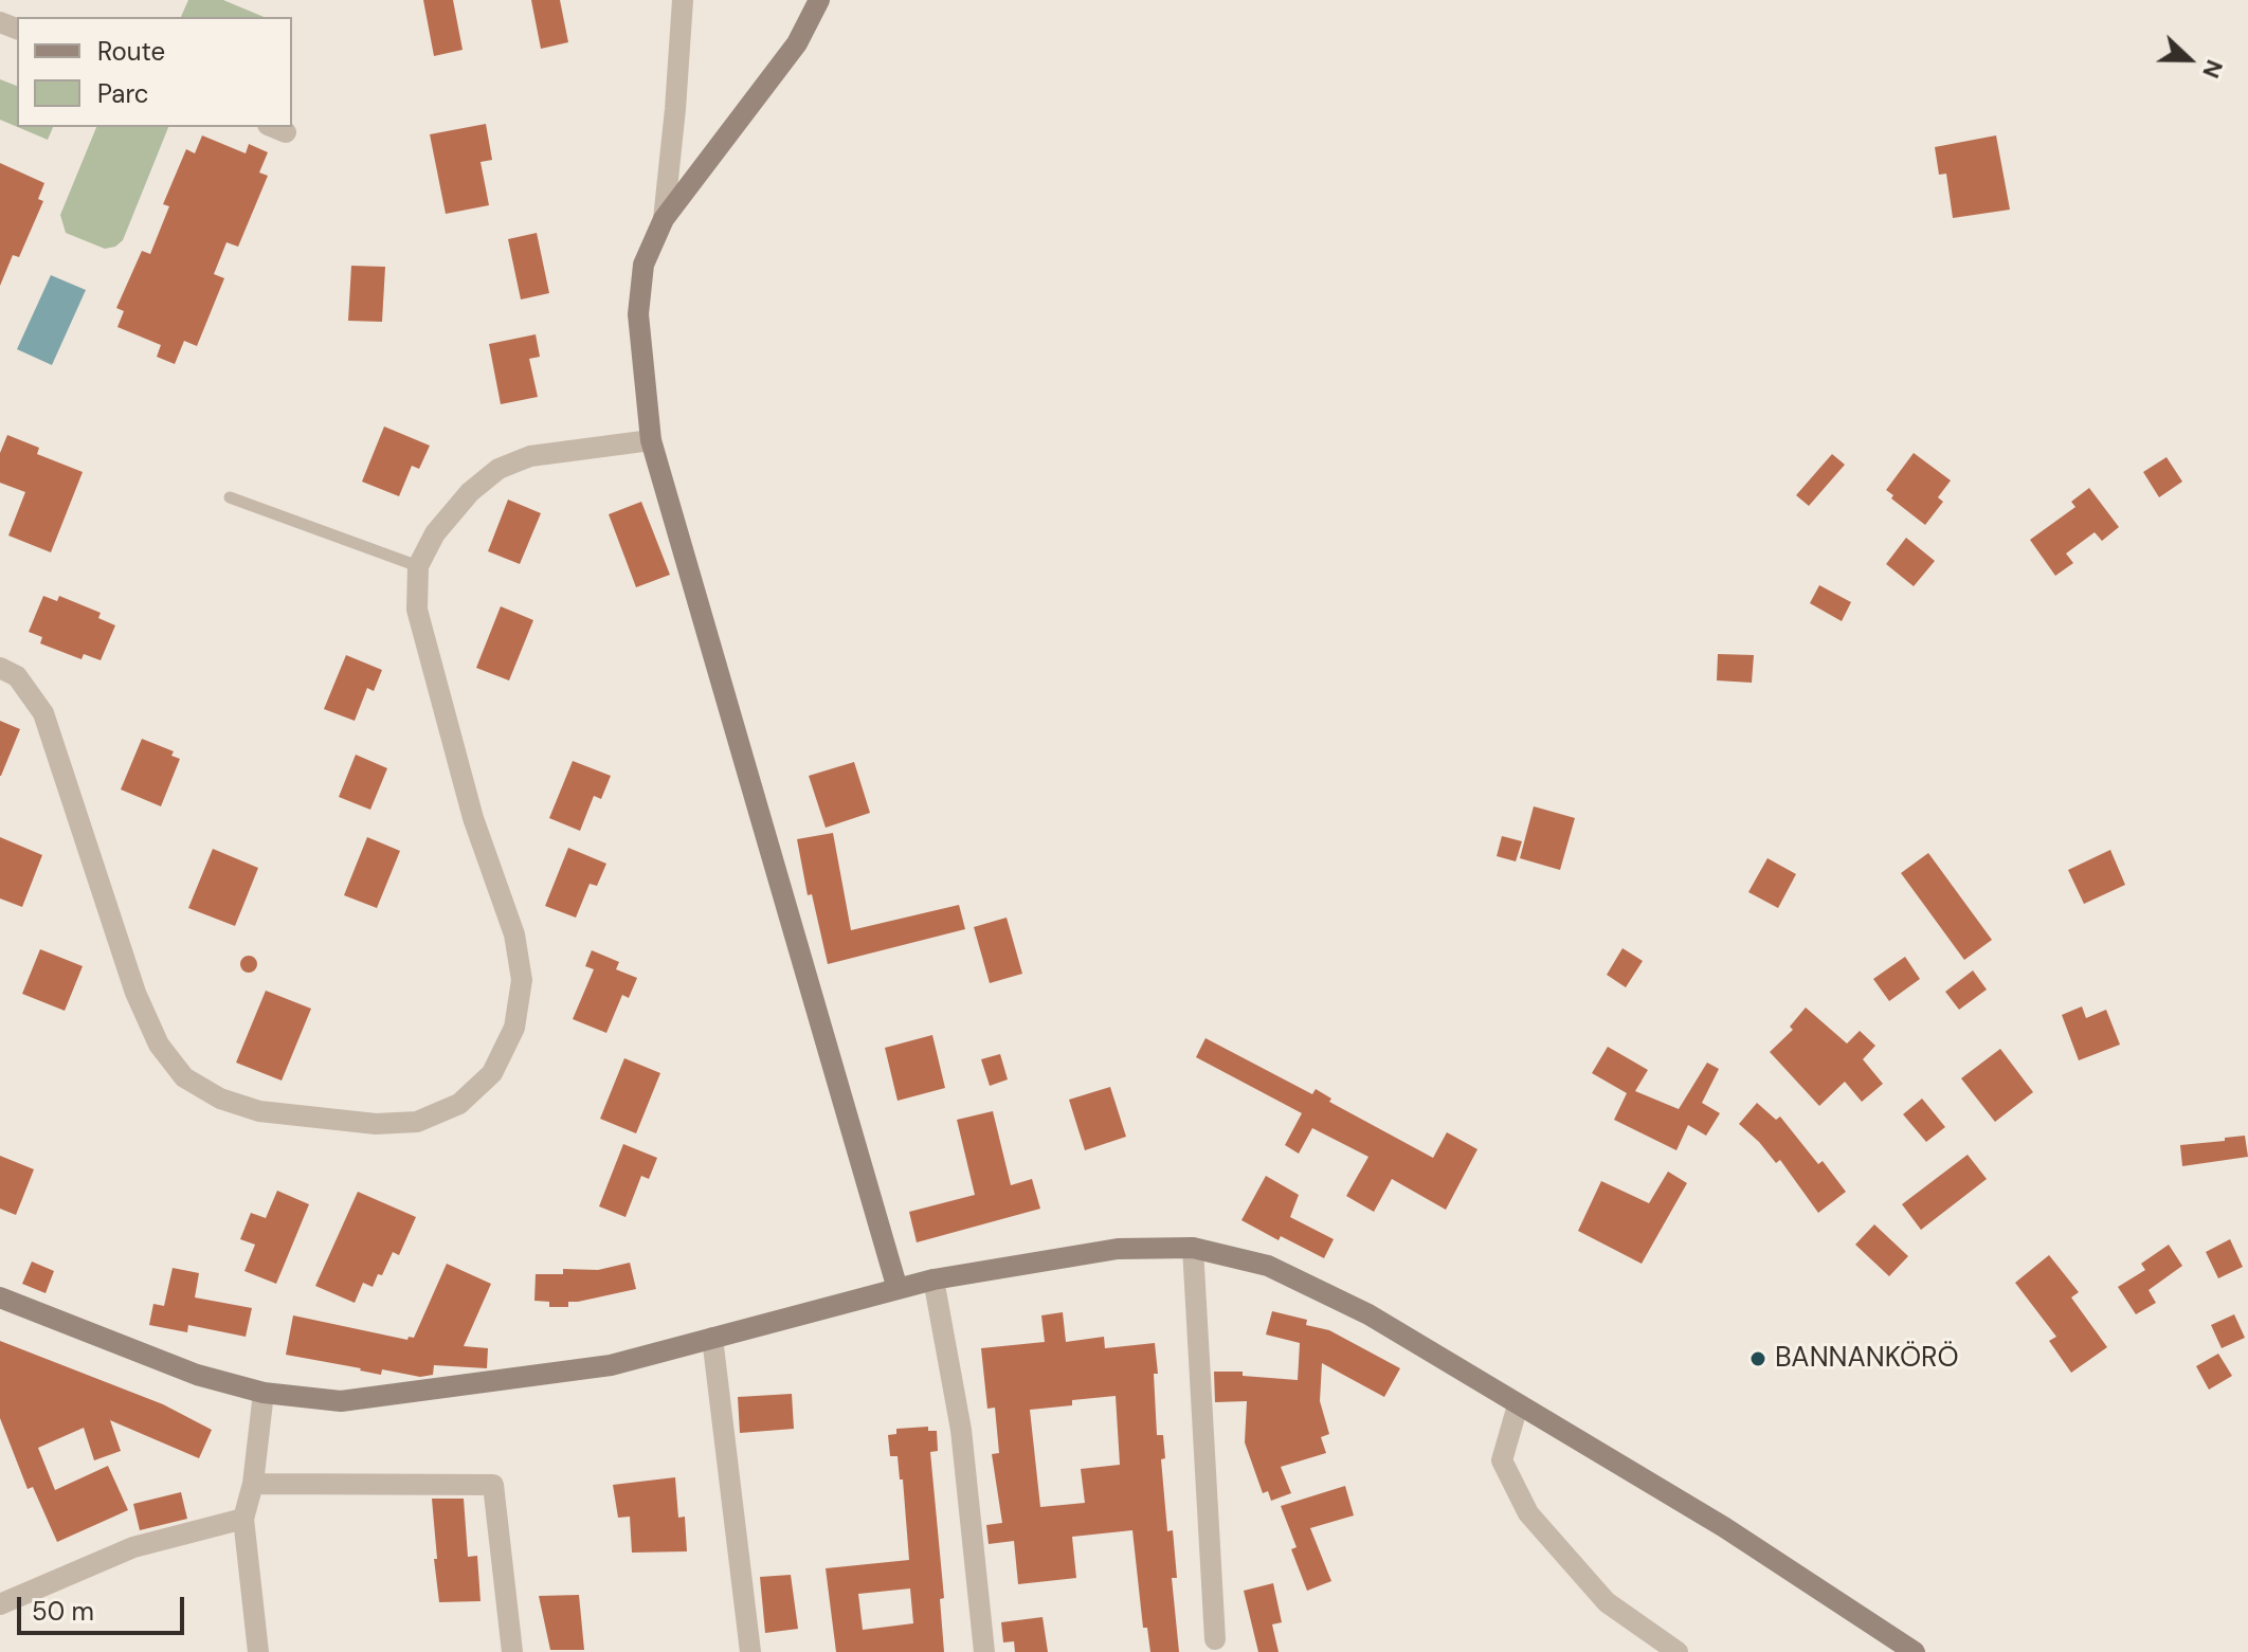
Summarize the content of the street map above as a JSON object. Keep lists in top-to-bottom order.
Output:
{
  "places": ["BANNANKÖRÖ"],
  "legend": ["Route", "Parc"],
  "scale_bar": "50 m",
  "north": "right"
}
